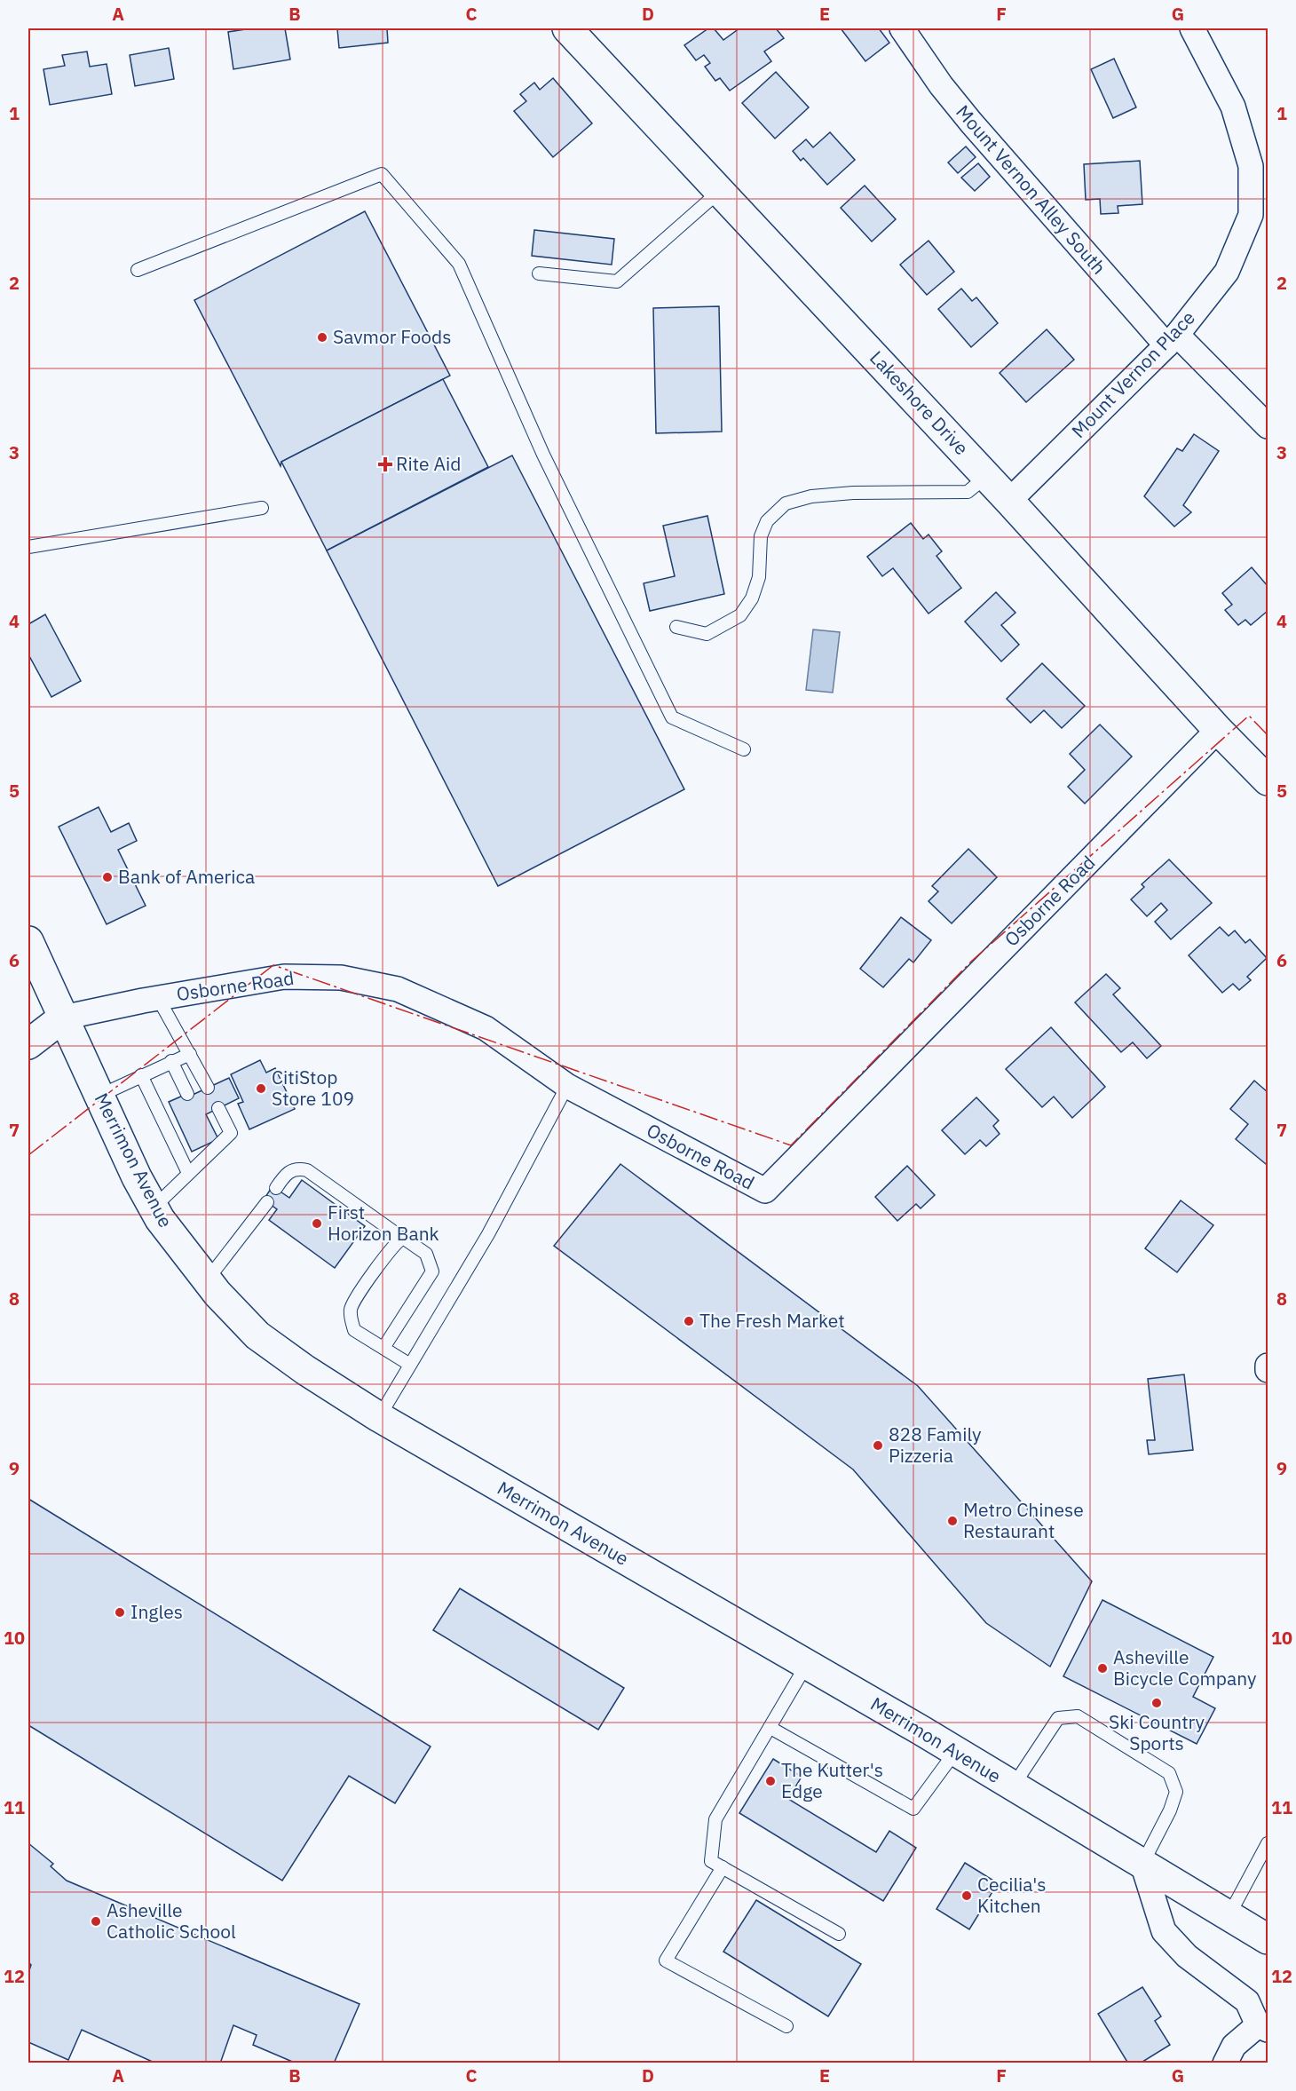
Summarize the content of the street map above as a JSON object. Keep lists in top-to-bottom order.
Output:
{
  "streets": {
    "main road": ["Lakeshore Drive", "Merrimon Avenue"],
    "street": ["Mount Vernon Alley South", "Mount Vernon Place", "Osborne Road"]
  },
  "crossings": [
    ["Mount Vernon Alley South", "Mount Vernon Place"],
    ["Mount Vernon Place", "Lakeshore Drive"],
    ["Lakeshore Drive", "Osborne Road"],
    ["Osborne Road", "Merrimon Avenue"]
  ],
  "places": {
    "other": [
      "Savmor Foods",
      "Bank of America",
      "CitiStop Store 109",
      "First Horizon Bank",
      "The Fresh Market",
      "828 Family Pizzeria",
      "Metro Chinese Restaurant",
      "Ingles",
      "Asheville Bicycle Company",
      "Ski Country Sports",
      "The Kutter's Edge",
      "Cecilia's Kitchen",
      "Asheville Catholic School"
    ],
    "health": ["Rite Aid"]
  },
  "grid": {
    "columns": [
      "A",
      "B",
      "C",
      "D",
      "E",
      "F",
      "G"
    ],
    "rows": [
      "1",
      "2",
      "3",
      "4",
      "5",
      "6",
      "7",
      "8",
      "9",
      "10",
      "11",
      "12"
    ]
  }
}
